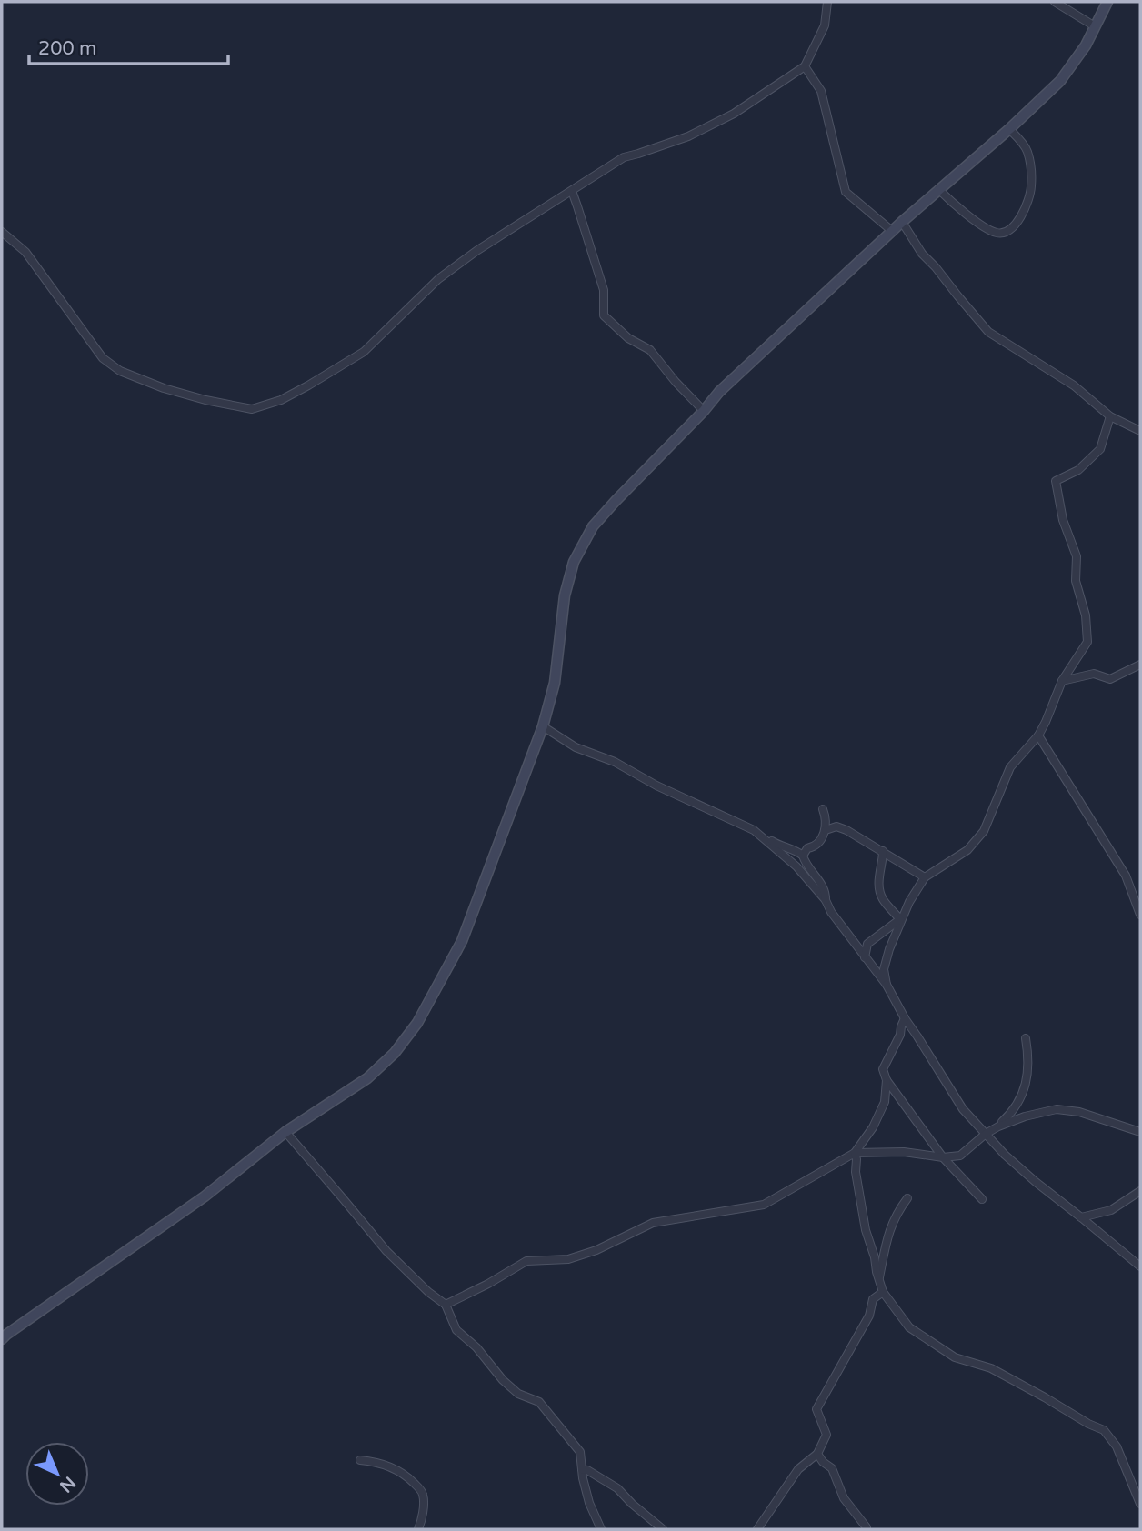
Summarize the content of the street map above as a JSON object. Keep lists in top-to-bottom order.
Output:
{
  "scale_bar": "200 m",
  "north": "bottom right"
}
